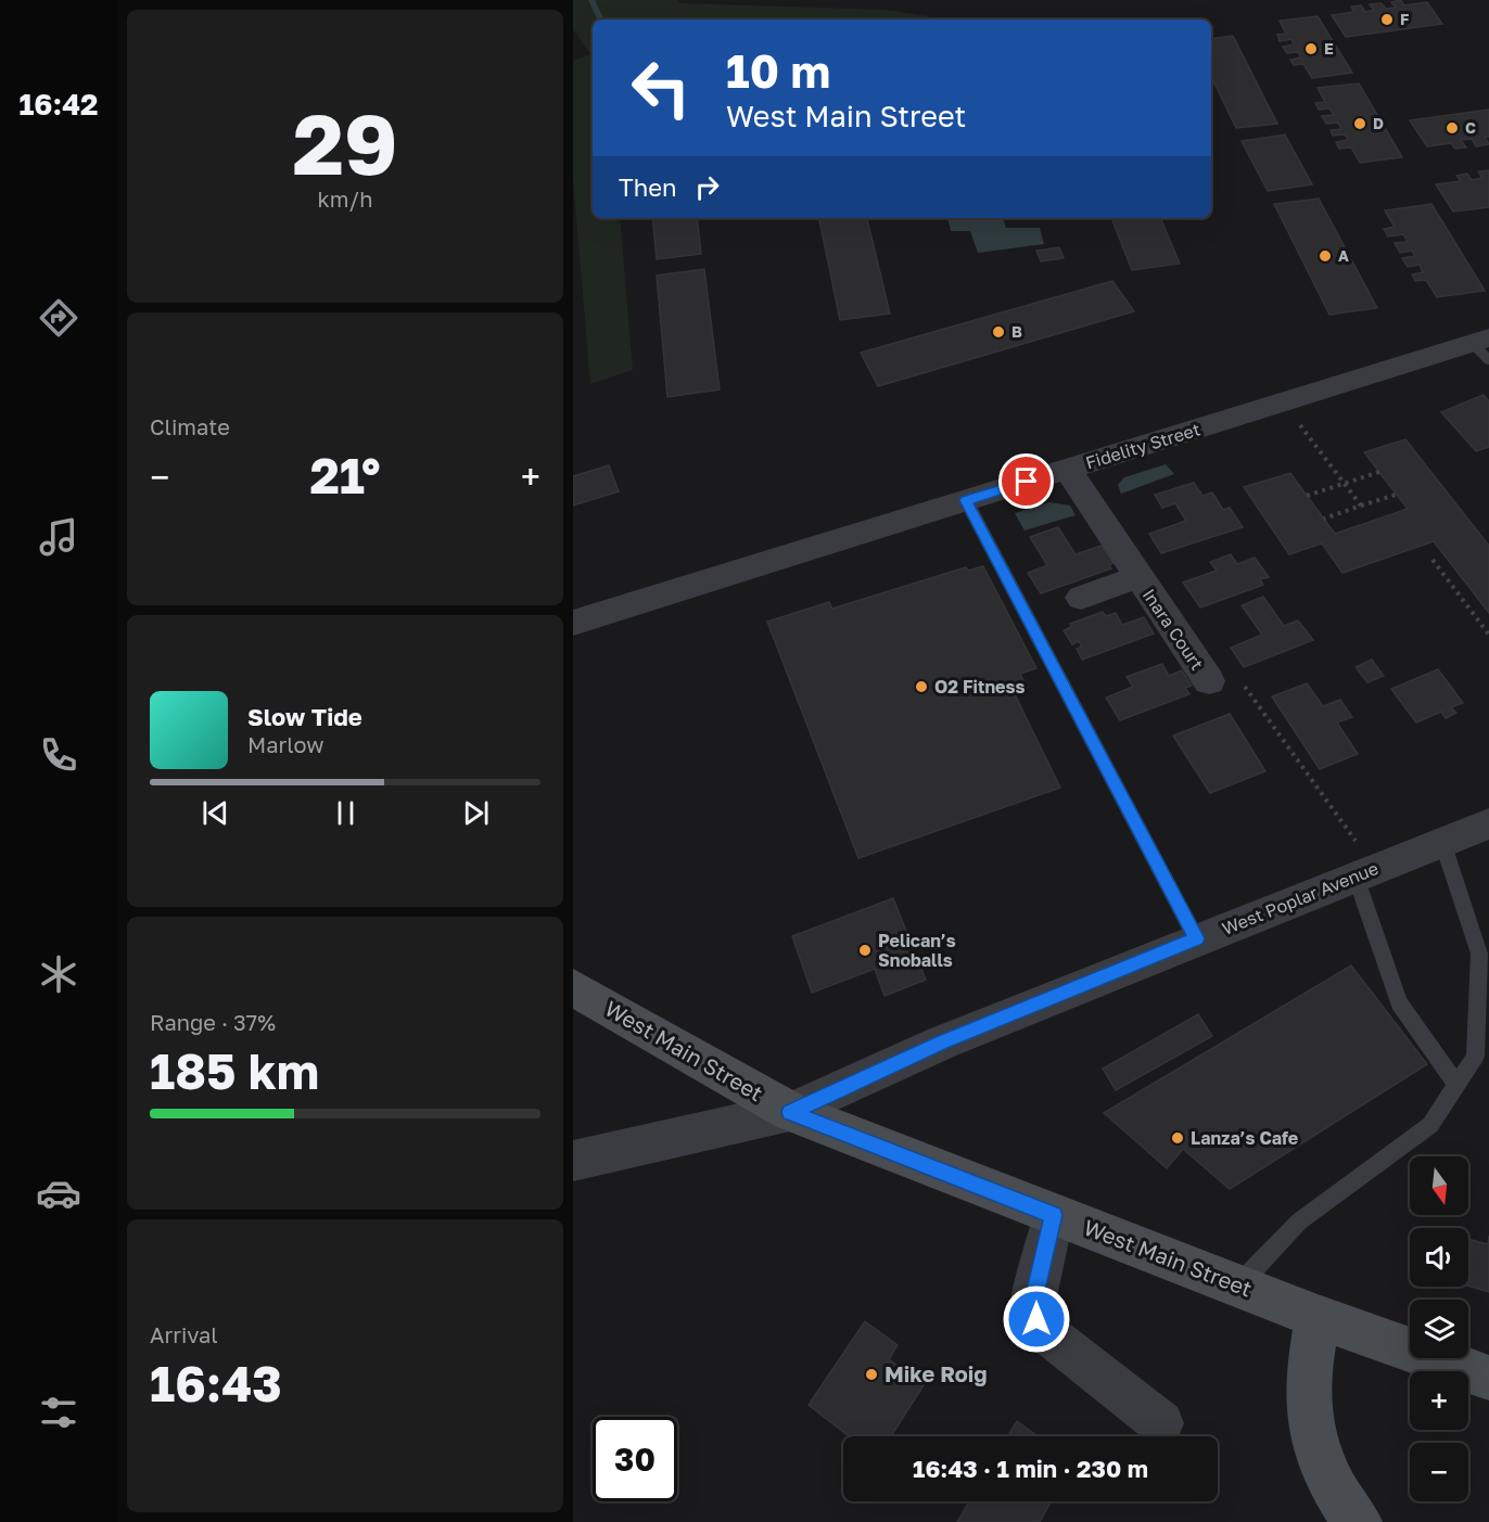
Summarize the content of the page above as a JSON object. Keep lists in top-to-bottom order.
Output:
{
  "streets": {
    "main road": ["West Main Street"],
    "street": ["Fidelity Street", "Inara Court", "West Poplar Avenue"]
  },
  "crossings": [
    ["Fidelity Street", "Inara Court"],
    ["West Poplar Avenue", "West Main Street"]
  ],
  "places": [
    "F",
    "E",
    "D",
    "C",
    "A",
    "B",
    "O2 Fitness",
    "Pelican’s Snoballs",
    "Lanza’s Cafe",
    "Mike Roig"
  ],
  "north": "bottom",
  "page": {
    "tabs": "16:42",
    "tile": [
      ["29", "km/h"],
      "Climate",
      ["Range · 37%", "185 km"],
      ["Arrival", "16:43"]
    ],
    "turn": ["10 m", "West Main Street"],
    "then": "Then",
    "heat": ["−", "21°", "+"],
    "song": ["Slow Tide", "Marlow"],
    "map_buttons": ["+", "−"],
    "limit": "30",
    "trip": "16:43 · 1 min · 230 m"
  }
}
